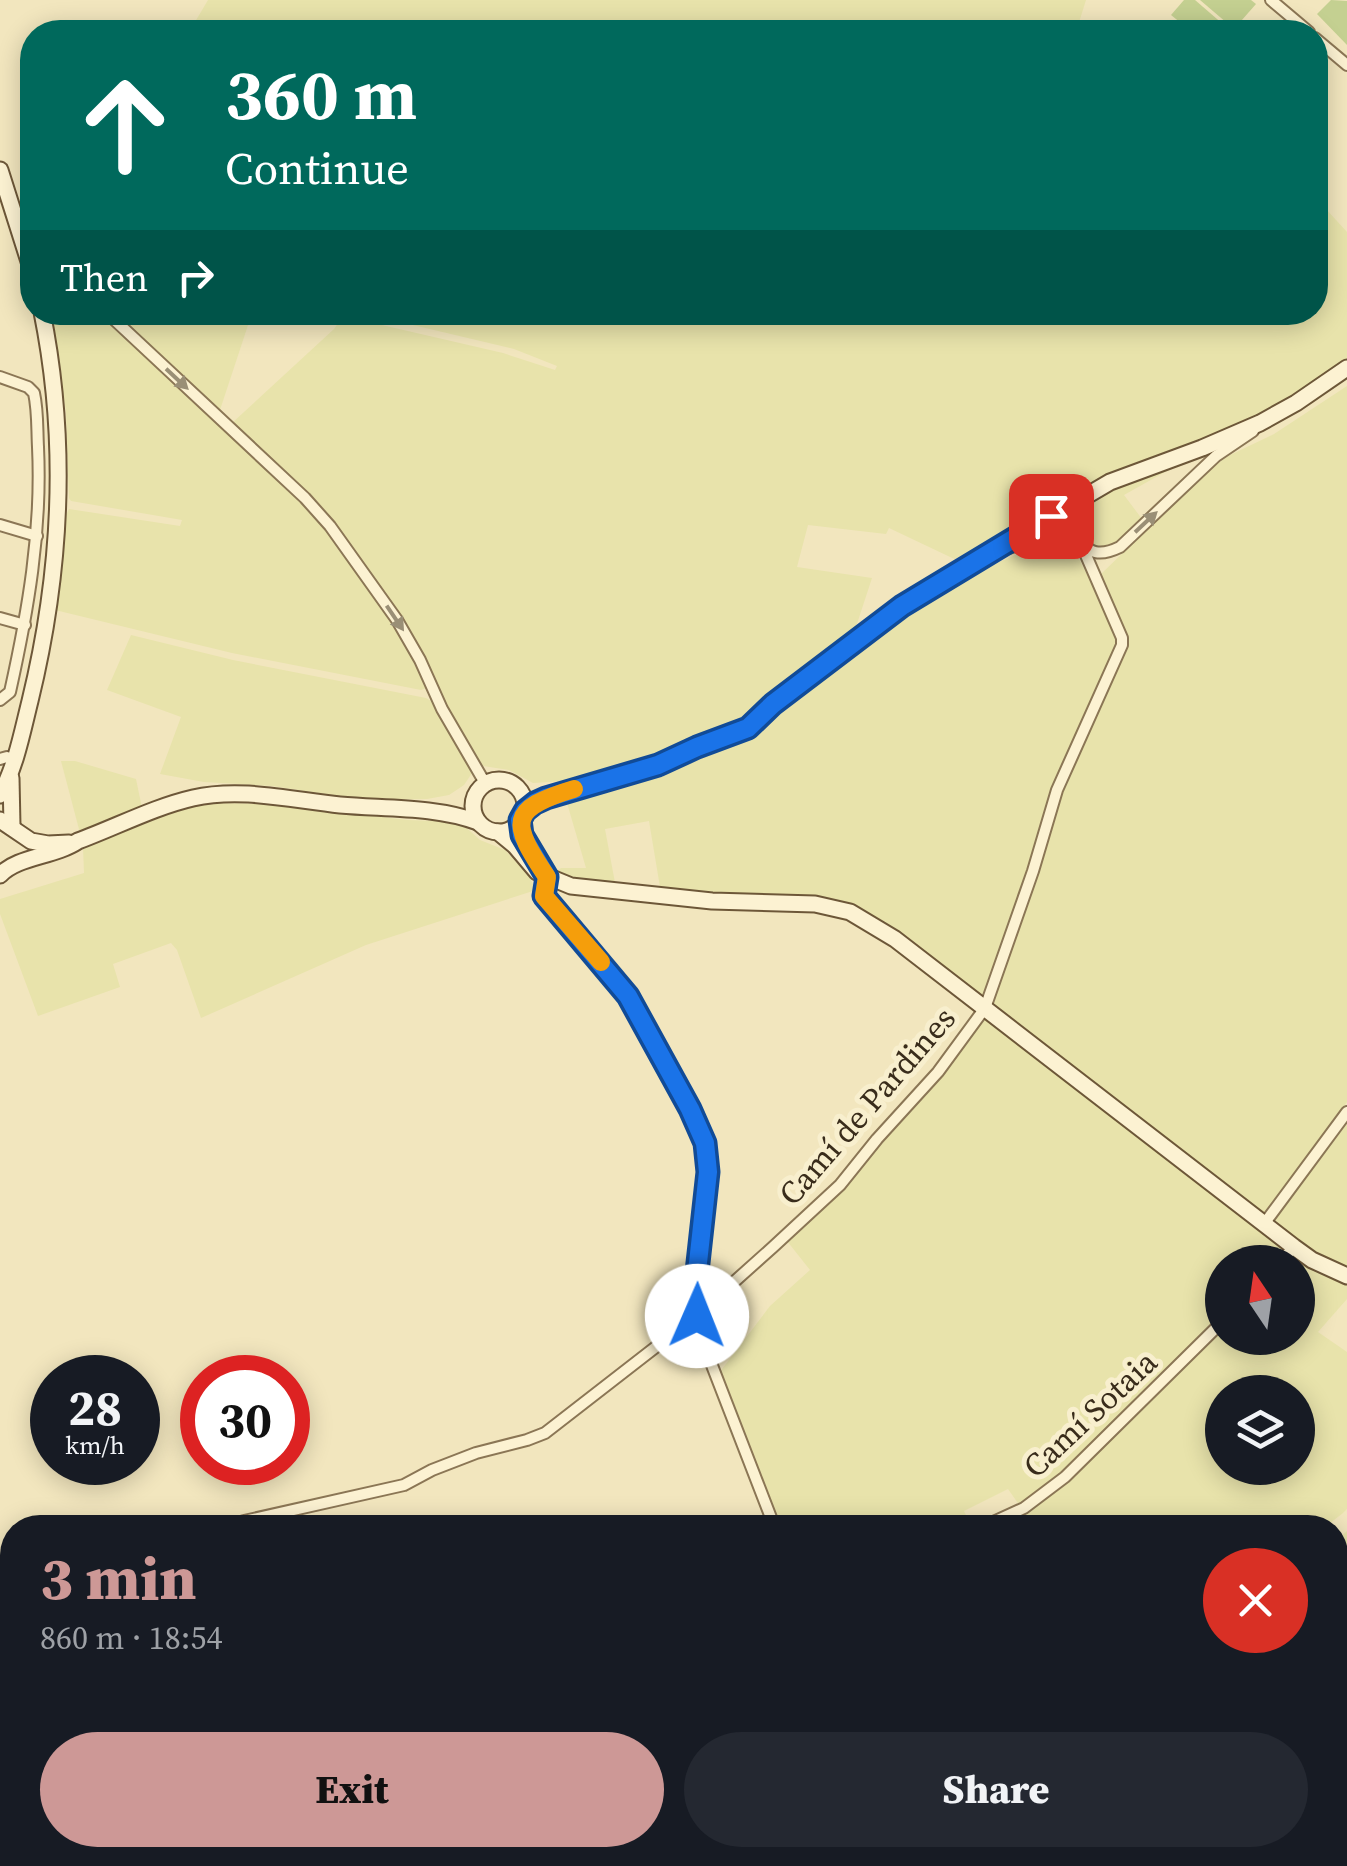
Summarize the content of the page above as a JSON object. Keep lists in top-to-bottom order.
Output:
{
  "streets": {
    "street": ["Camí de Pardines", "Camí Sotaia"]
  },
  "north": "top",
  "page": {
    "turn": ["360 m", "Continue"],
    "then": "Then",
    "speed": "28 km/h",
    "limit": "30",
    "heading": ["3 min", "860 m · 18:54"],
    "buttons": ["Exit", "Share"]
  }
}
